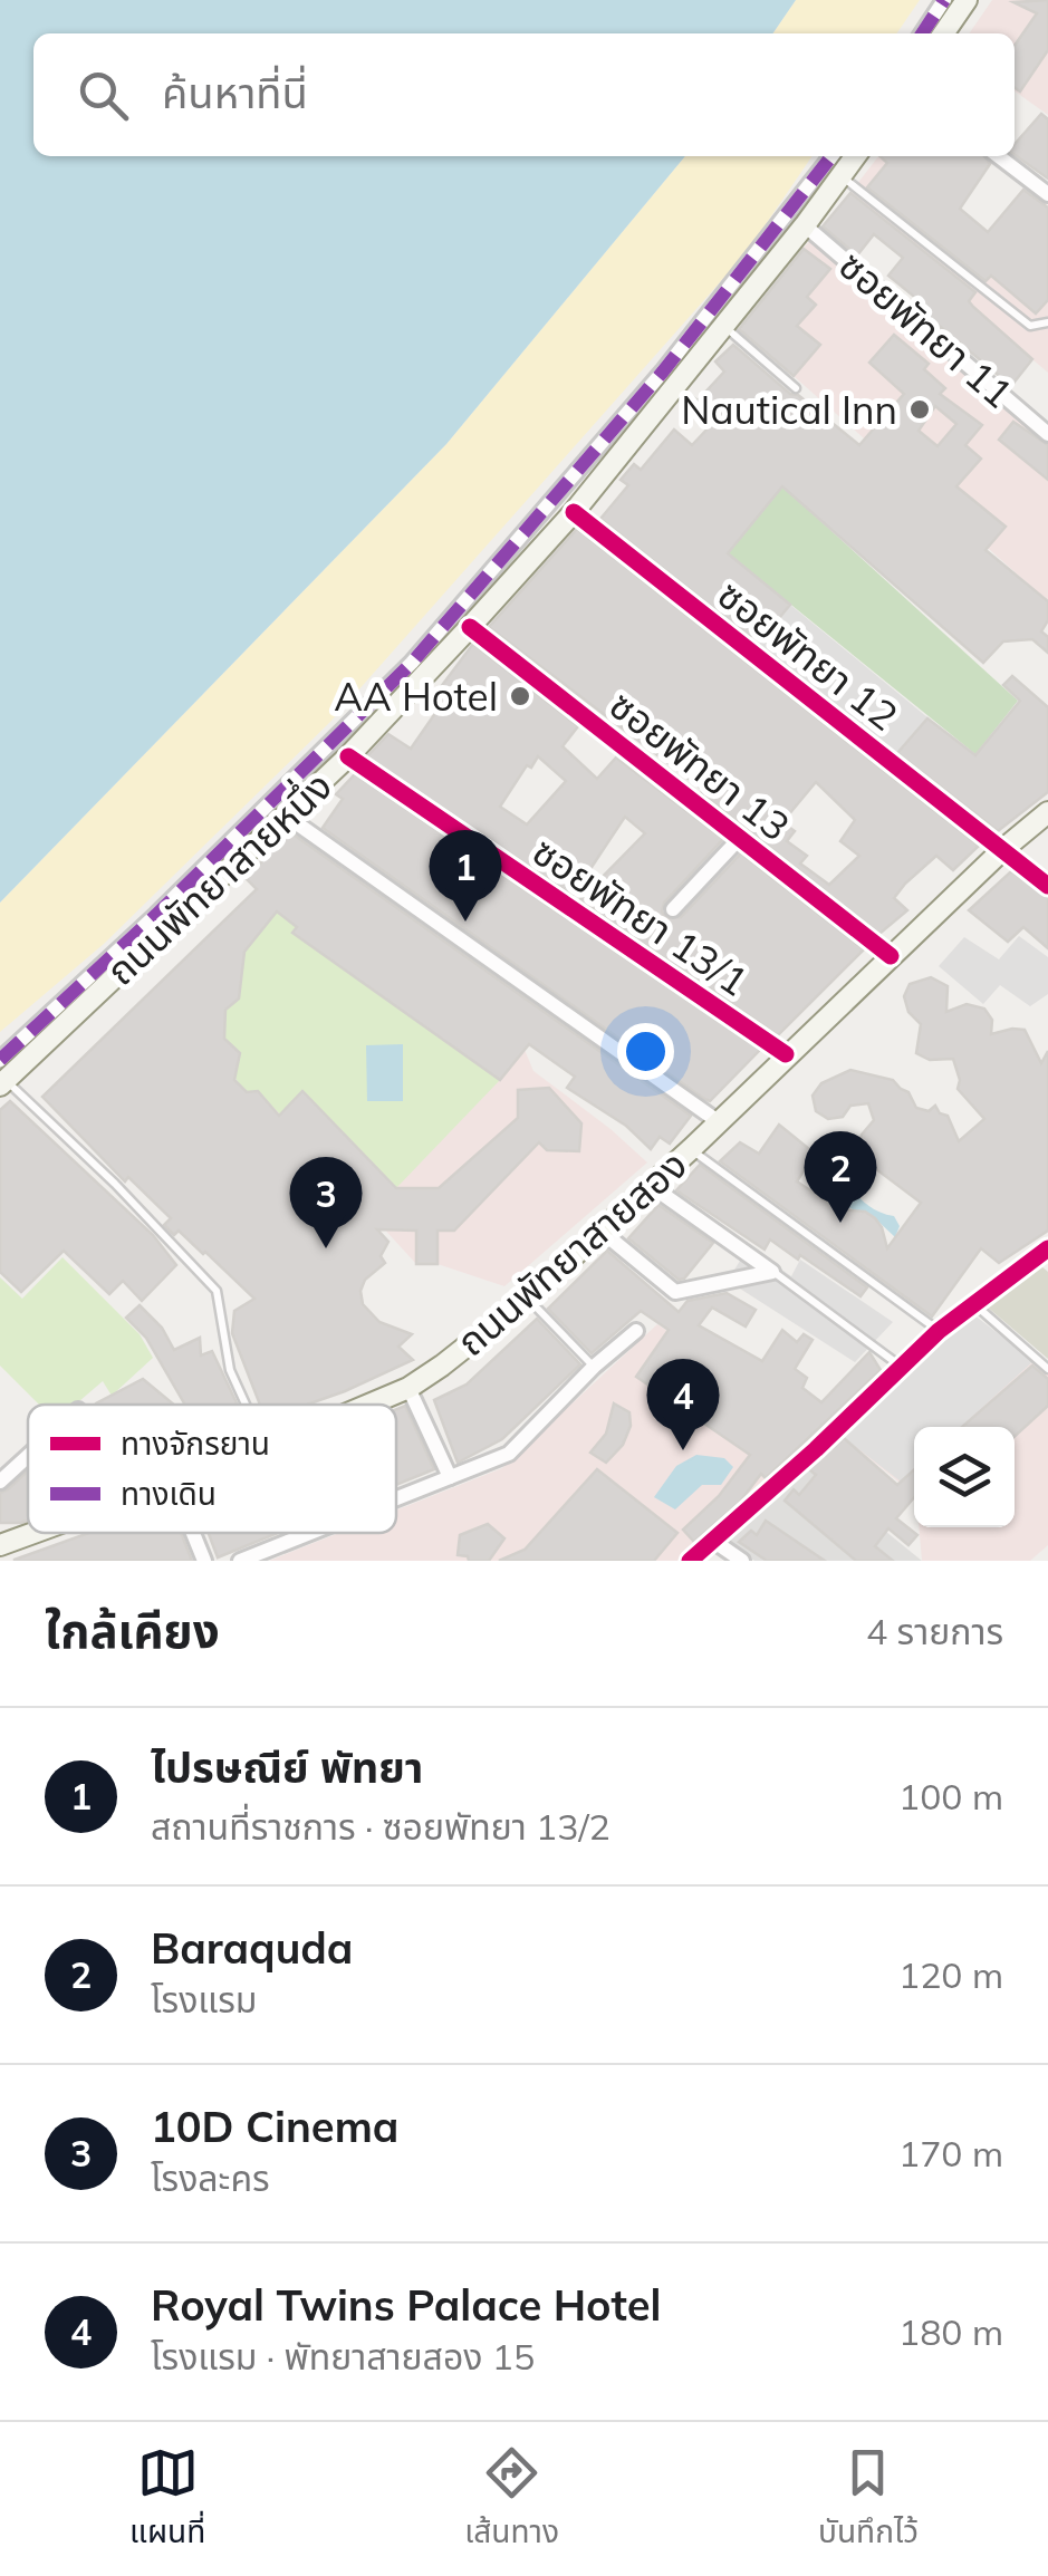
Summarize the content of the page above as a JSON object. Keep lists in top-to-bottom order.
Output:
{
  "streets": {
    "main road": ["ถนนพัทยาสายหนึ่ง", "ถนนพัทยาสายสอง"],
    "street": [
      "ซอยพัทยา 11",
      "ซอยพัทยา 12",
      "ซอยพัทยา 13",
      "ซอยพัทยา 13/1"
    ]
  },
  "crossings": [
    ["ซอยพัทยา 11", "ถนนพัทยาสายหนึ่ง"],
    ["ซอยพัทยา 12", "ถนนพัทยาสายหนึ่ง"],
    ["ซอยพัทยา 12", "ถนนพัทยาสายสอง"],
    ["ซอยพัทยา 13", "ถนนพัทยาสายหนึ่ง"],
    ["ซอยพัทยา 13", "ถนนพัทยาสายสอง"],
    ["ถนนพัทยาสายหนึ่ง", "ซอยพัทยา 13/1"],
    ["ซอยพัทยา 13/1", "ถนนพัทยาสายสอง"]
  ],
  "places": ["Nautical Inn", "AA Hotel"],
  "legend": ["ทางจักรยาน", "ทางเดิน"],
  "page": {
    "search": "ค้นหาที่นี่",
    "pins": [
      "1",
      "2",
      "3",
      "4"
    ],
    "heading": ["ใกล้เคียง", "4 รายการ"],
    "list": [
      {
        "mark": "1",
        "name": "ไปรษณีย์ พัทยา",
        "note": "สถานที่ราชการ · ซอยพัทยา 13/2",
        "value": "100 m"
      },
      {
        "mark": "2",
        "name": "Baraquda",
        "note": "โรงแรม",
        "value": "120 m"
      },
      {
        "mark": "3",
        "name": "10D Cinema",
        "note": "โรงละคร",
        "value": "170 m"
      },
      {
        "mark": "4",
        "name": "Royal Twins Palace Hotel",
        "note": "โรงแรม · พัทยาสายสอง 15",
        "value": "180 m"
      }
    ],
    "nav": ["แผนที่", "เส้นทาง", "บันทึกไว้"]
  }
}
